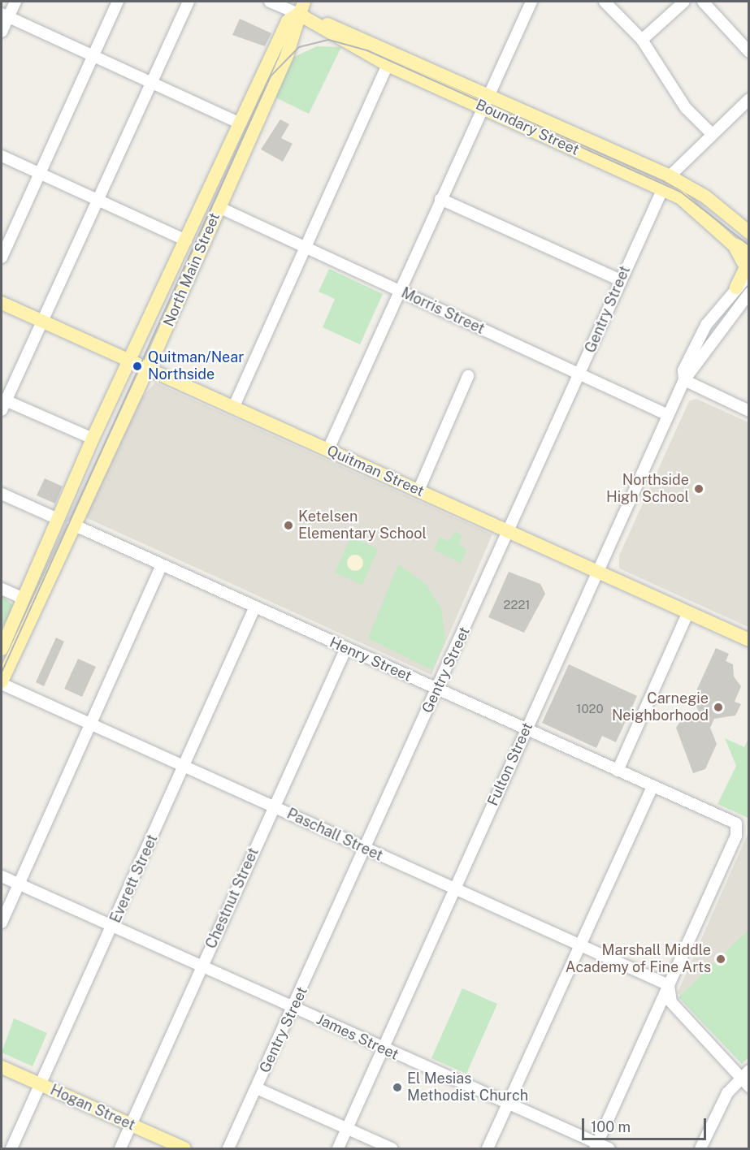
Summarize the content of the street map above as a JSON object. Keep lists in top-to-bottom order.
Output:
{
  "streets": {
    "main road": [
      "Boundary Street",
      "North Main Street",
      "Quitman Street",
      "Hogan Street"
    ],
    "street": [
      "Gentry Street",
      "Morris Street",
      "Henry Street",
      "Fulton Street",
      "Paschall Street",
      "Everett Street",
      "Chestnut Street",
      "James Street"
    ]
  },
  "crossings": [
    ["Boundary Street", "North Main Street"],
    ["Boundary Street", "Gentry Street"],
    ["North Main Street", "Morris Street"],
    ["North Main Street", "Quitman Street"],
    ["North Main Street", "Henry Street"],
    ["North Main Street", "Paschall Street"],
    ["Gentry Street", "Morris Street"],
    ["Gentry Street", "Quitman Street"],
    ["Gentry Street", "Henry Street"],
    ["Gentry Street", "Paschall Street"],
    ["Gentry Street", "James Street"],
    ["Morris Street", "Fulton Street"],
    ["Quitman Street", "Fulton Street"],
    ["Henry Street", "Fulton Street"],
    ["Henry Street", "Paschall Street"],
    ["Henry Street", "Everett Street"],
    ["Henry Street", "Chestnut Street"],
    ["Fulton Street", "Paschall Street"],
    ["Fulton Street", "James Street"],
    ["Paschall Street", "Everett Street"],
    ["Paschall Street", "Chestnut Street"],
    ["Everett Street", "James Street"],
    ["Everett Street", "Hogan Street"],
    ["Chestnut Street", "James Street"],
    ["Chestnut Street", "Hogan Street"]
  ],
  "places": [
    "Quitman/Near Northside",
    "Northside High School",
    "Ketelsen Elementary School",
    "Carnegie Neighborhood",
    "Marshall Middle Academy of Fine Arts",
    "El Mesias Methodist Church"
  ],
  "house_numbers": ["2221", "1020"],
  "scale_bar": "100 m"
}
